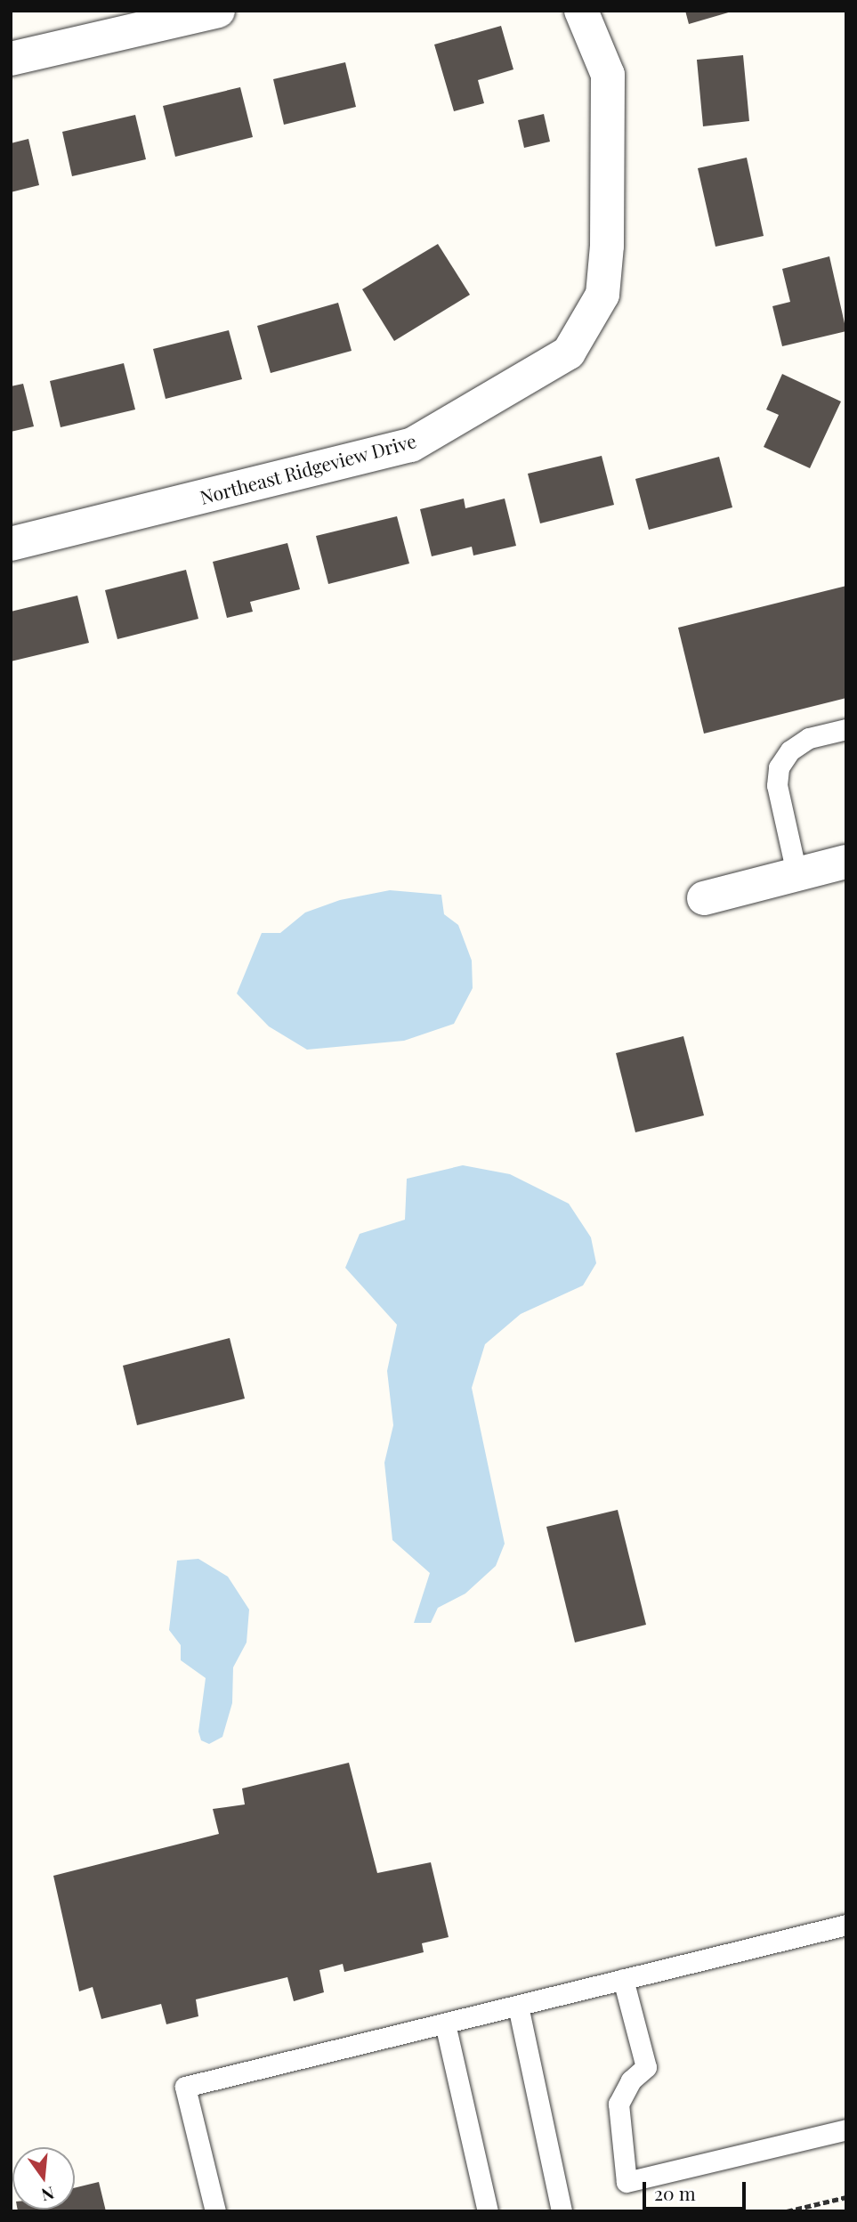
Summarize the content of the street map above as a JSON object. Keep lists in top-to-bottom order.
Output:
{
  "streets": {
    "street": ["Northeast Ridgeview Drive"]
  },
  "scale_bar": "20 m",
  "north": "bottom"
}
